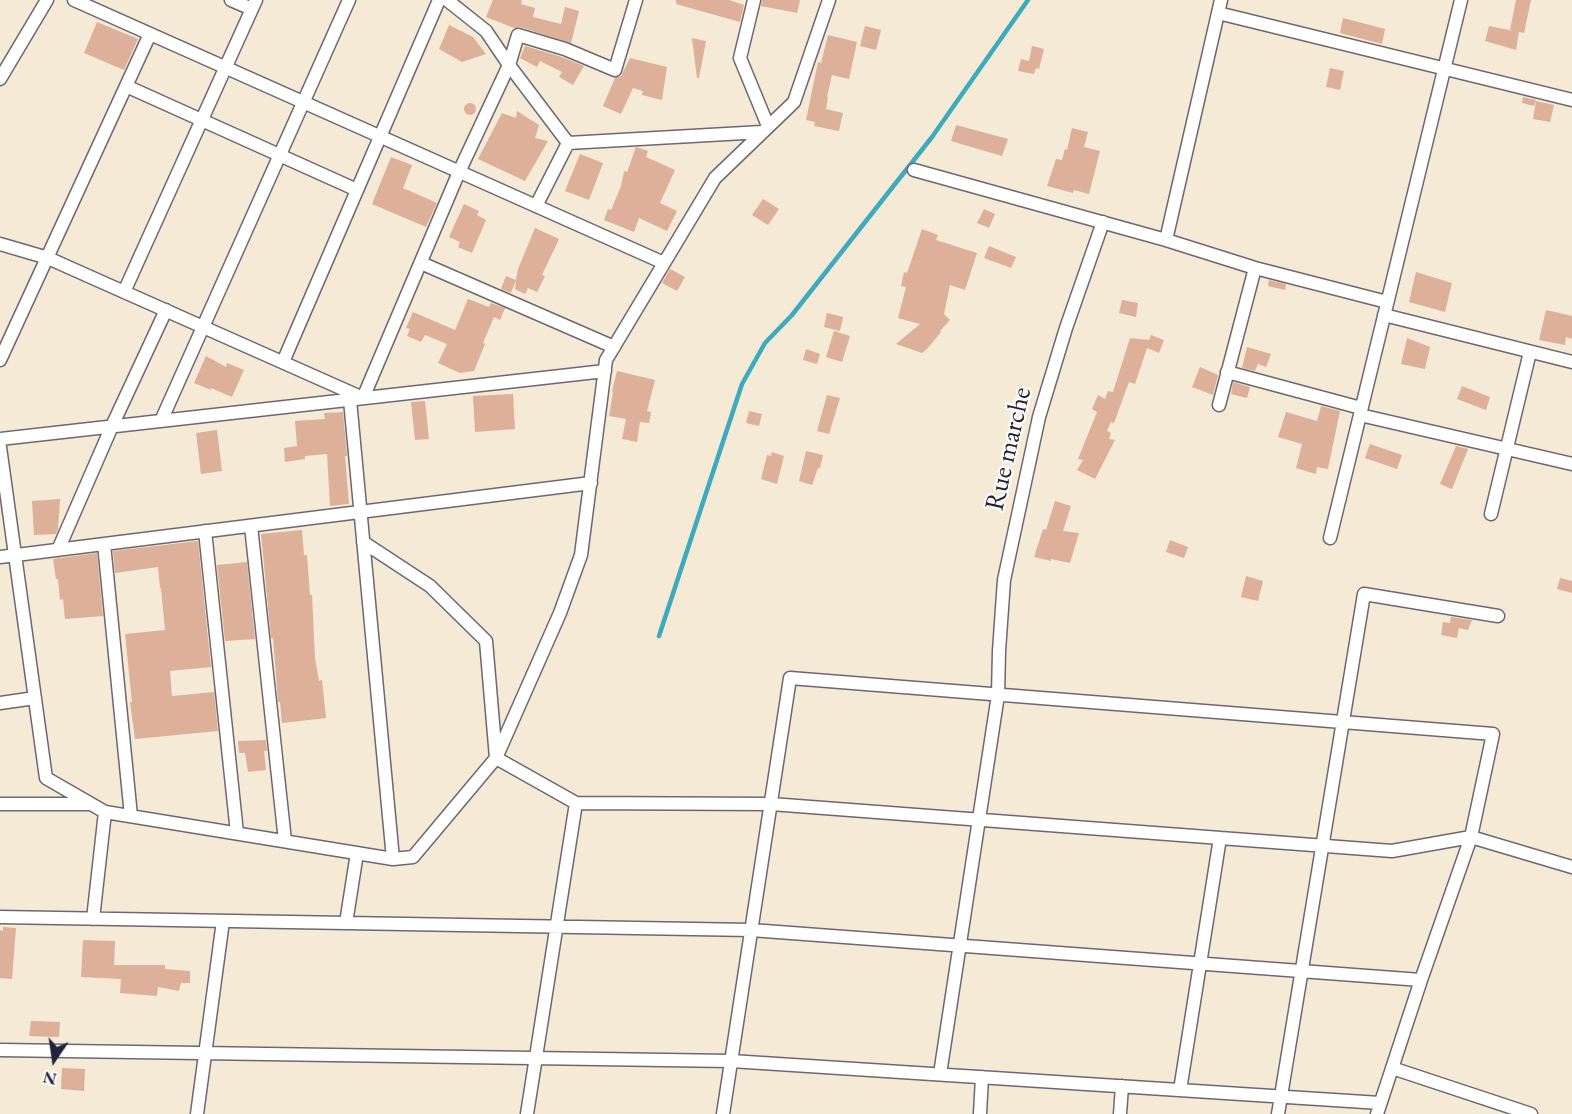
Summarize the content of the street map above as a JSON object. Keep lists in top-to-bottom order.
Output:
{
  "streets": {
    "street": ["Rue marche"]
  },
  "north": "bottom"
}
